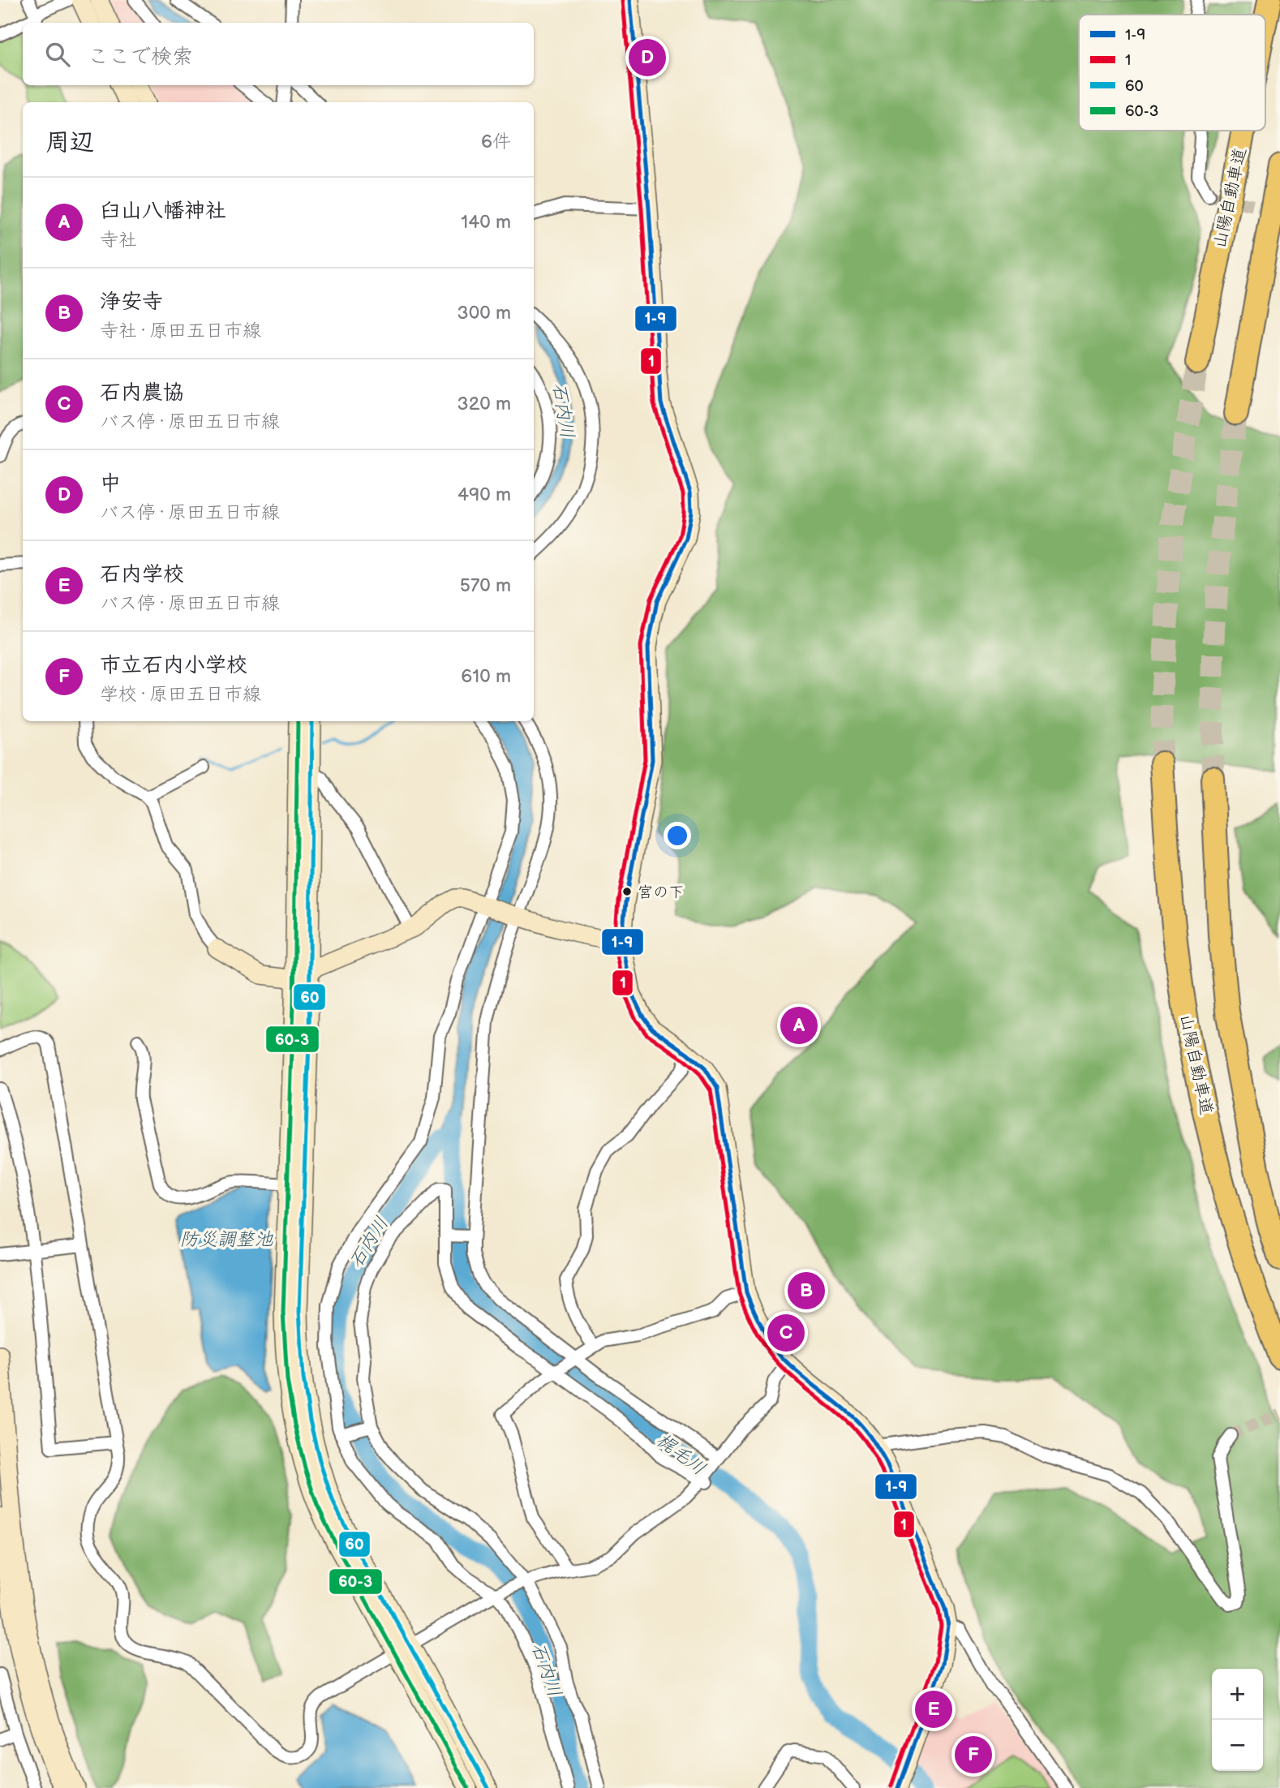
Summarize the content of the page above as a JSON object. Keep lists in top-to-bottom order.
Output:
{
  "streets": {
    "highway": ["山陽自動車道"]
  },
  "water": ["石内川", "防災調整池", "梶毛川"],
  "places": ["宮の下"],
  "lines": [
    "transit line 1-9",
    "transit line 1",
    "transit line 60",
    "transit line 60-3"
  ],
  "legend": [
    "1-9",
    "1",
    "60",
    "60-3"
  ],
  "page": {
    "search": "ここで検索",
    "pins": [
      "D",
      "A",
      "B",
      "C",
      "E",
      "F"
    ],
    "heading": ["周辺", "6件"],
    "list": [
      {
        "mark": "A",
        "name": "臼山八幡神社",
        "note": "寺社",
        "value": "140 m"
      },
      {
        "mark": "B",
        "name": "浄安寺",
        "note": "寺社 · 原田五日市線",
        "value": "300 m"
      },
      {
        "mark": "C",
        "name": "石内農協",
        "note": "バス停 · 原田五日市線",
        "value": "320 m"
      },
      {
        "mark": "D",
        "name": "中",
        "note": "バス停 · 原田五日市線",
        "value": "490 m"
      },
      {
        "mark": "E",
        "name": "石内学校",
        "note": "バス停 · 原田五日市線",
        "value": "570 m"
      },
      {
        "mark": "F",
        "name": "市立石内小学校",
        "note": "学校 · 原田五日市線",
        "value": "610 m"
      }
    ],
    "map_buttons": ["+", "−"]
  }
}
